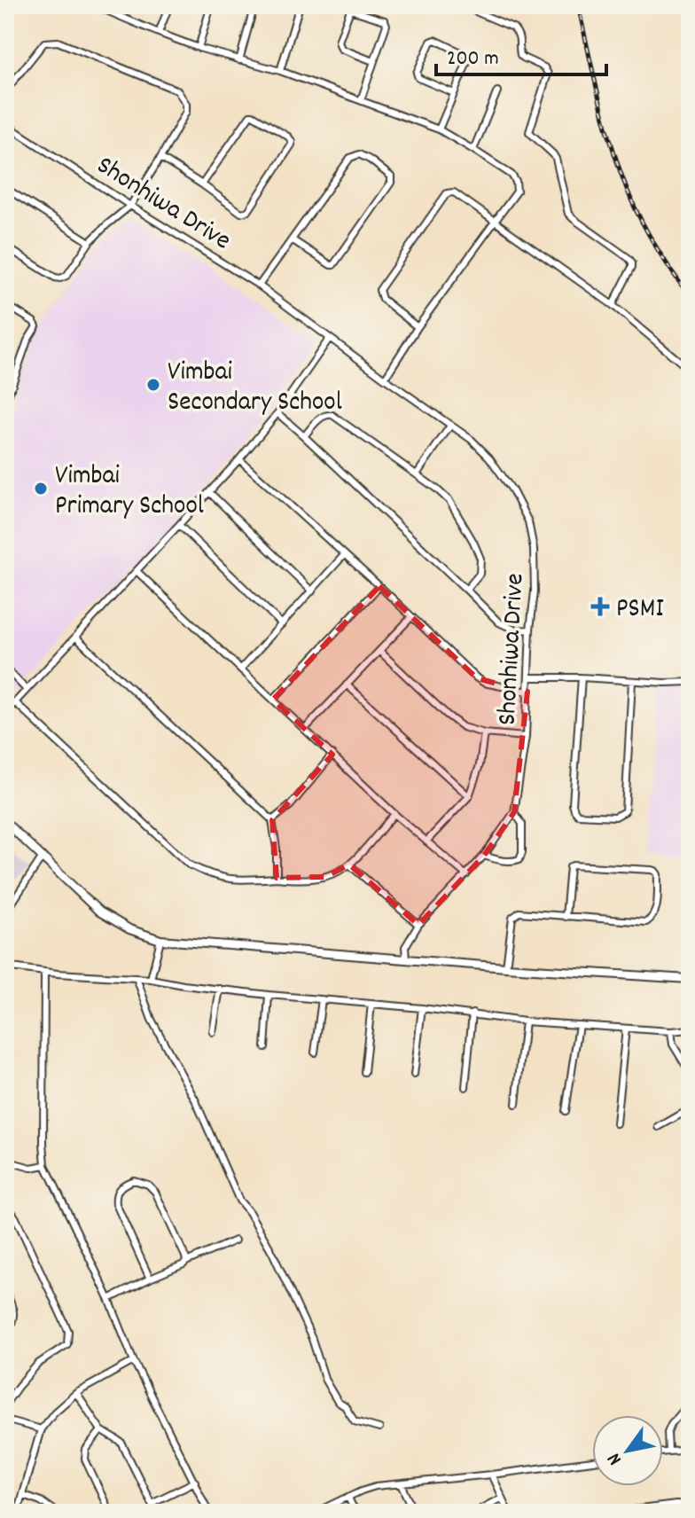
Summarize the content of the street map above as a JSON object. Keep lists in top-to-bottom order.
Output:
{
  "streets": {
    "street": ["Shonhiwa Drive"]
  },
  "places": {
    "other": ["Vimbai Secondary School", "Vimbai Primary School"],
    "health": ["PSMI"]
  },
  "scale_bar": "200 m",
  "north": "bottom left"
}
